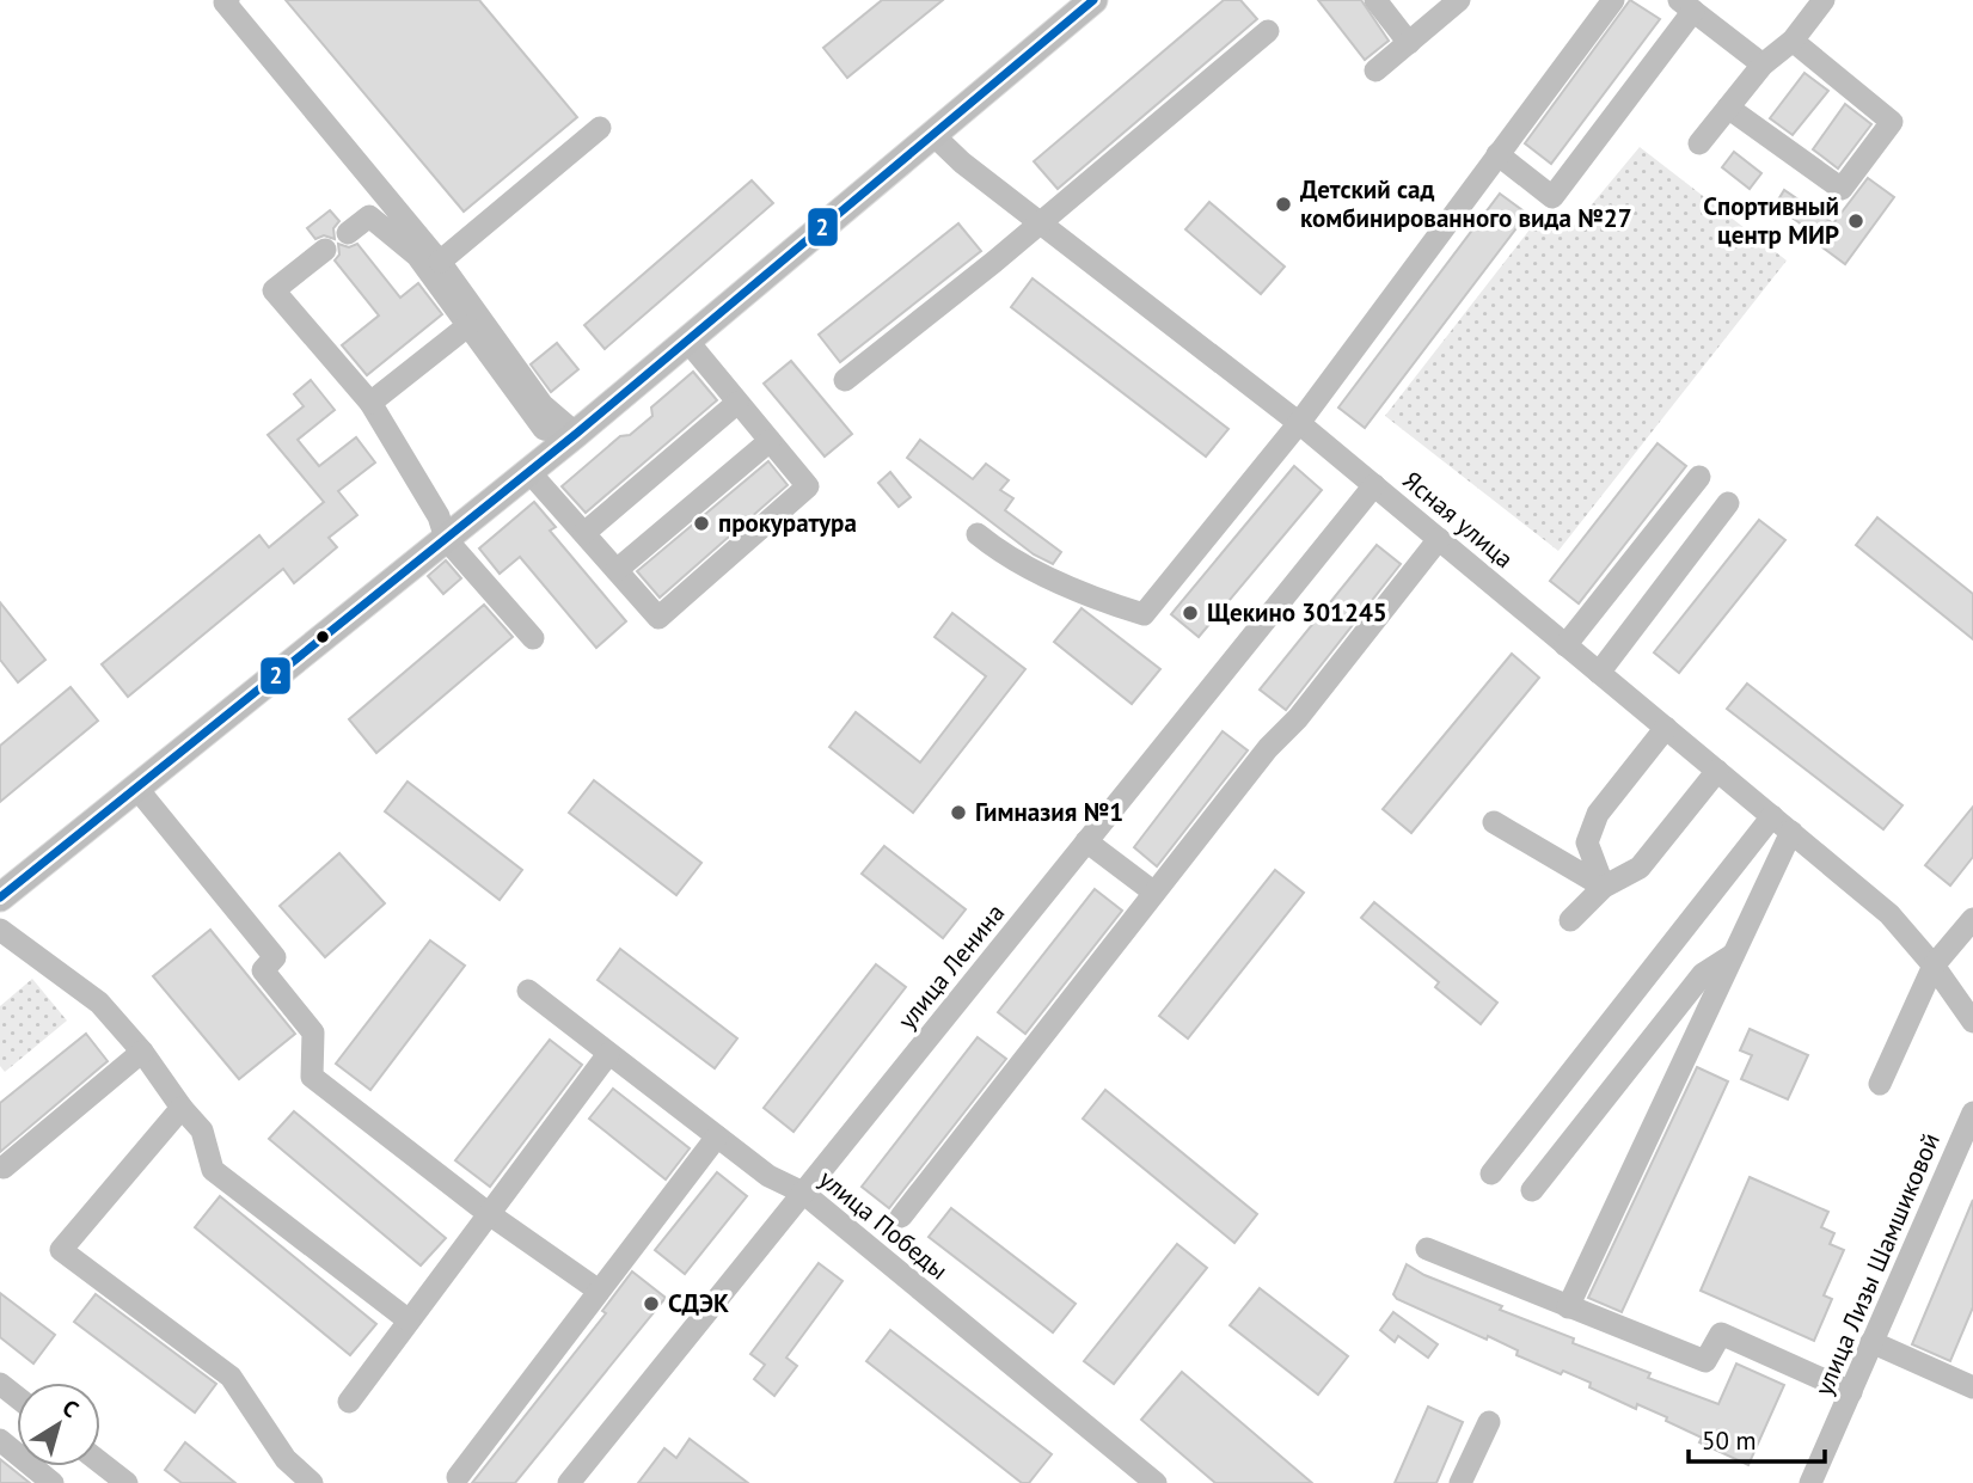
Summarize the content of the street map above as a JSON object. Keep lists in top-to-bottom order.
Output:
{
  "streets": {
    "street": [
      "Ясная улица",
      "улица Ленина",
      "улица Победы",
      "улица Лизы Шамшиковой"
    ]
  },
  "crossings": [
    ["Ясная улица", "улица Ленина"],
    ["улица Ленина", "улица Победы"]
  ],
  "places": [
    "Детский сад комбинированного вида №27",
    "Спортивный центр МИР",
    "прокуратура",
    "Щекино 301245",
    "Гимназия №1",
    "СДЭК"
  ],
  "lines": ["transit line 2"],
  "scale_bar": "50 m",
  "north": "top right"
}
